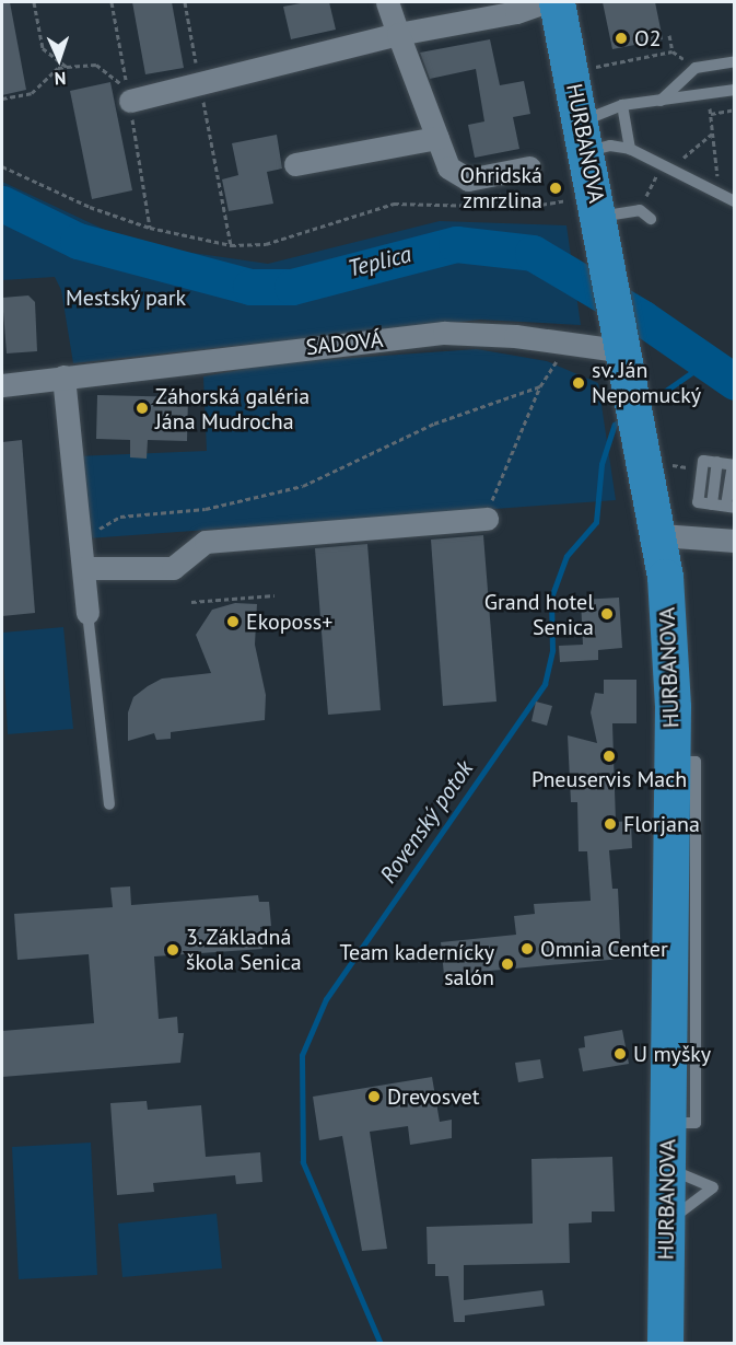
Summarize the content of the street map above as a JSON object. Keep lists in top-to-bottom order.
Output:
{
  "streets": {
    "main road": ["HURBANOVA"],
    "street": ["SADOVÁ"]
  },
  "crossings": [
    ["HURBANOVA", "SADOVÁ"]
  ],
  "water": ["Teplica", "Rovenský potok"],
  "parks": ["Mestský park"],
  "places": [
    "O2",
    "Ohridská zmrzlina",
    "sv. Ján Nepomucký",
    "Záhorská galéria Jána Mudrocha",
    "Grand hotel Senica",
    "Ekoposs+",
    "Pneuservis Mach",
    "Florjana",
    "Omnia Center",
    "3. Základná škola Senica",
    "Team kadernícky salón",
    "U myšky",
    "Drevosvet"
  ],
  "north": "bottom"
}
